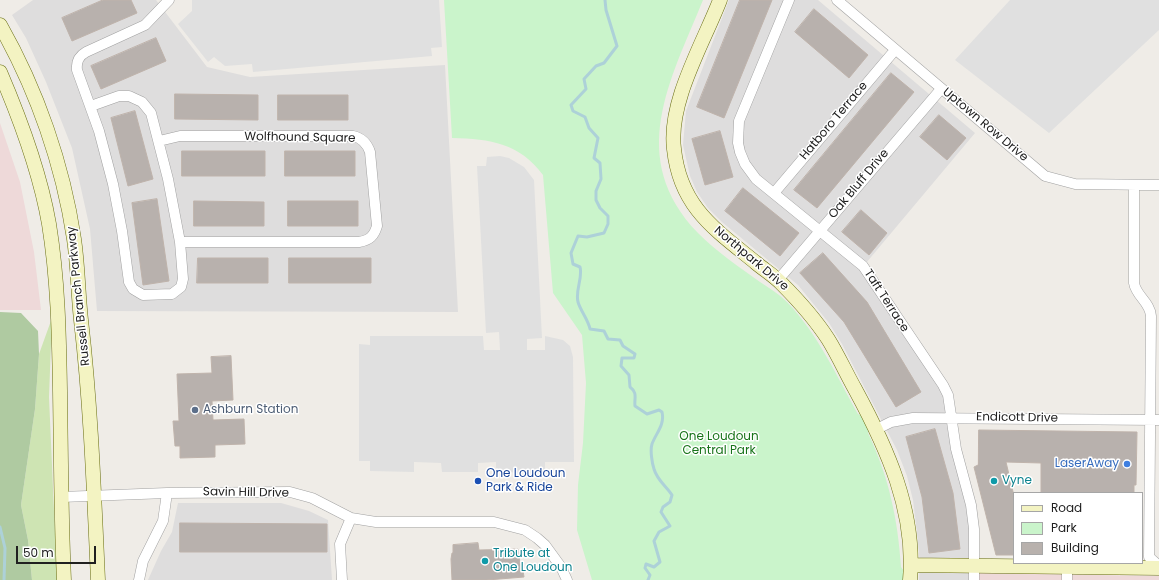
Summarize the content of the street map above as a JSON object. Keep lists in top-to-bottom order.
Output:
{
  "streets": {
    "main road": ["Northpark Drive", "Russell Branch Parkway"],
    "street": [
      "Hatboro Terrace",
      "Uptown Row Drive",
      "Wolfhound Square",
      "Oak Bluff Drive",
      "Taft Terrace",
      "Endicott Drive",
      "Savin Hill Drive"
    ]
  },
  "crossings": [
    ["Hatboro Terrace", "Uptown Row Drive"],
    ["Hatboro Terrace", "Taft Terrace"],
    ["Uptown Row Drive", "Oak Bluff Drive"],
    ["Oak Bluff Drive", "Northpark Drive"],
    ["Oak Bluff Drive", "Taft Terrace"],
    ["Northpark Drive", "Endicott Drive"],
    ["Russell Branch Parkway", "Savin Hill Drive"],
    ["Taft Terrace", "Endicott Drive"]
  ],
  "parks": ["One Loudoun Central Park"],
  "places": [
    "Ashburn Station",
    "LaserAway",
    "One Loudoun Park & Ride",
    "Vyne",
    "Tribute at One Loudoun"
  ],
  "legend": ["Road", "Park", "Building"],
  "scale_bar": "50 m"
}
